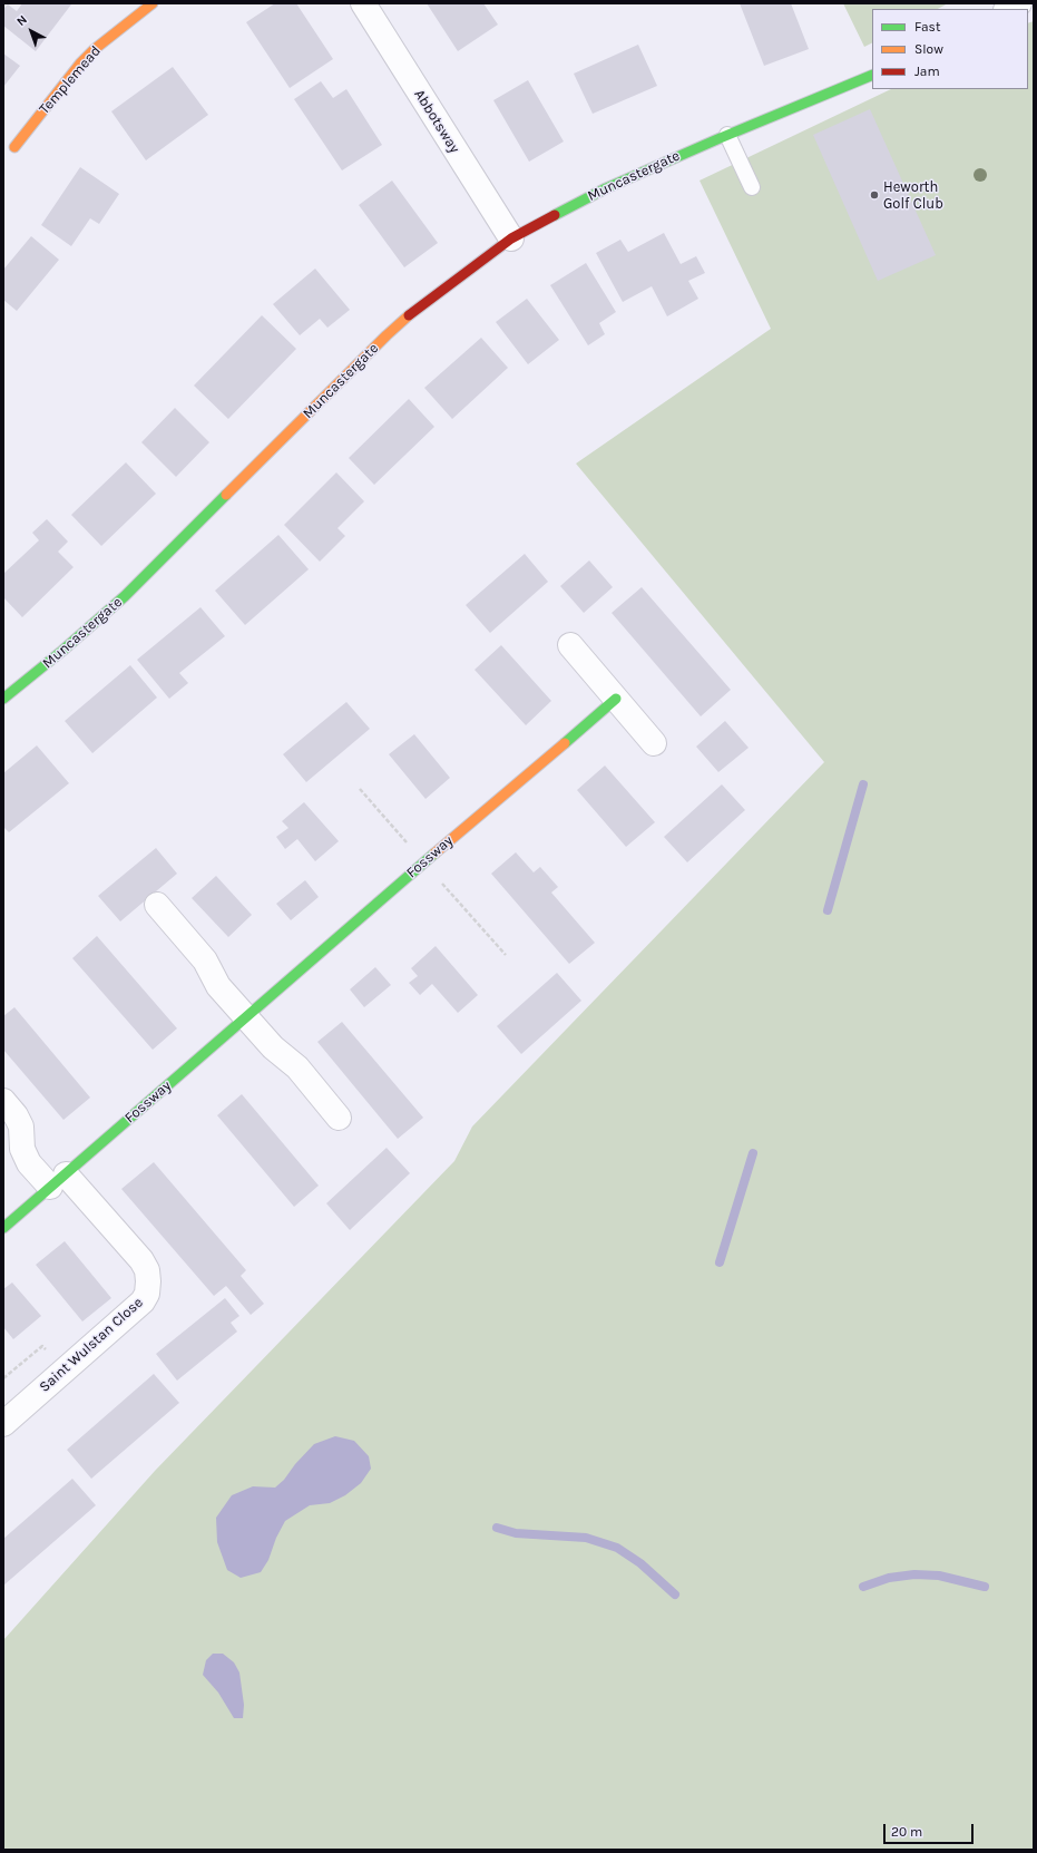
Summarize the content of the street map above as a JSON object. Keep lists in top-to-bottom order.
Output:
{
  "streets": {
    "street": [
      "Templemead",
      "Abbotsway",
      "Muncastergate",
      "Fossway",
      "Saint Wulstan Close"
    ]
  },
  "crossings": [
    ["Abbotsway", "Muncastergate"],
    ["Fossway", "Saint Wulstan Close"]
  ],
  "places": ["Heworth Golf Club"],
  "legend": ["Fast", "Slow", "Jam"],
  "scale_bar": "20 m",
  "north": "top left"
}
